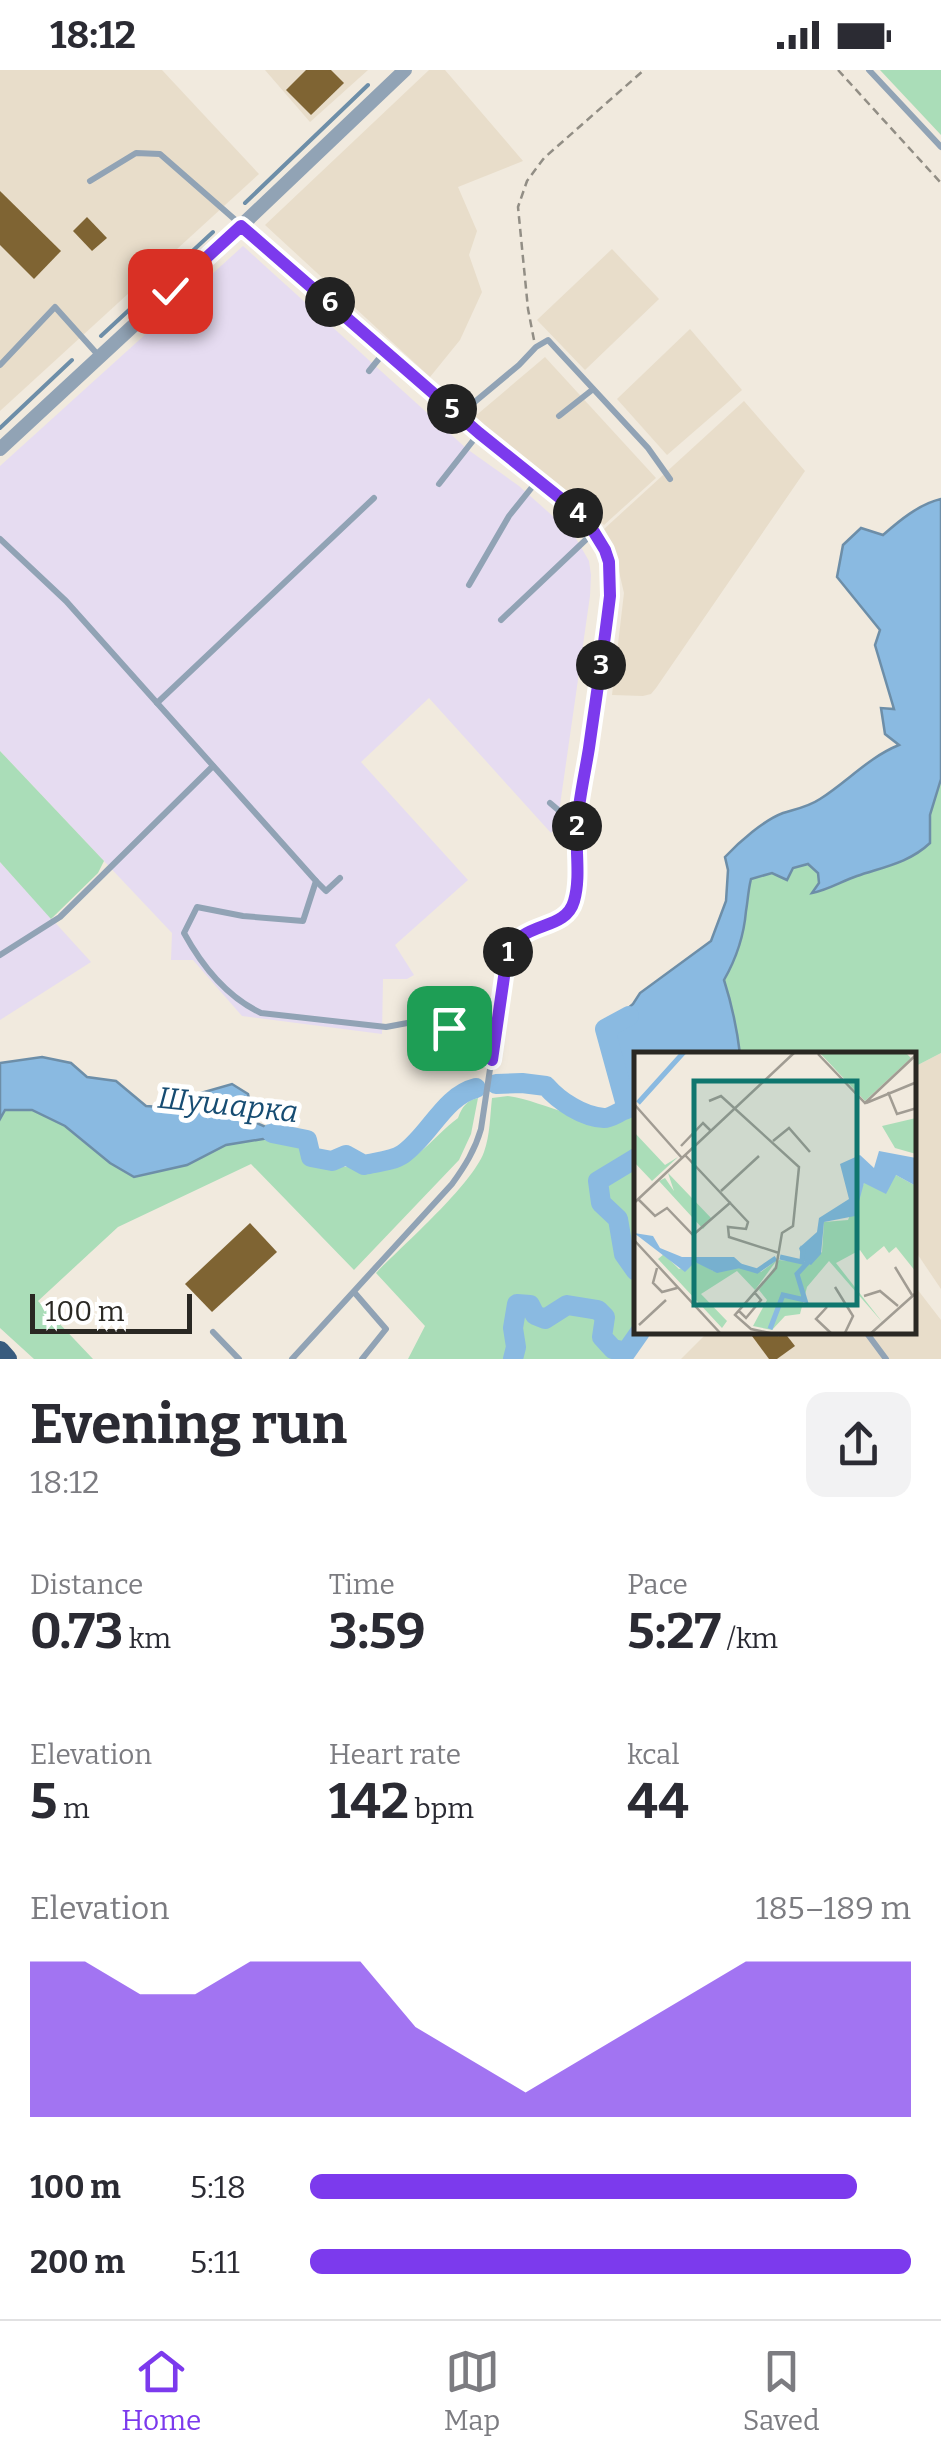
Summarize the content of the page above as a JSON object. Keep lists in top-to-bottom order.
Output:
{
  "water": ["Шушарка"],
  "scale_bar": "100 m",
  "page": {
    "status": "18:12",
    "pins": [
      "6",
      "5",
      "4",
      "3",
      "2",
      "1"
    ],
    "scale": "100 m",
    "heading": ["Evening run", "18:12"],
    "stats": [
      ["Distance", "0.73 km"],
      ["Time", "3:59"],
      ["Pace", "5:27 /km"],
      ["Elevation", "5 m"],
      ["Heart rate", "142 bpm"],
      ["kcal", "44"]
    ],
    "chart": ["Elevation", "185–189 m"],
    "list": [
      {
        "name": "100 m",
        "note": "5:18"
      },
      {
        "name": "200 m",
        "note": "5:11"
      }
    ],
    "tabs": ["Home", "Map", "Saved"]
  }
}
